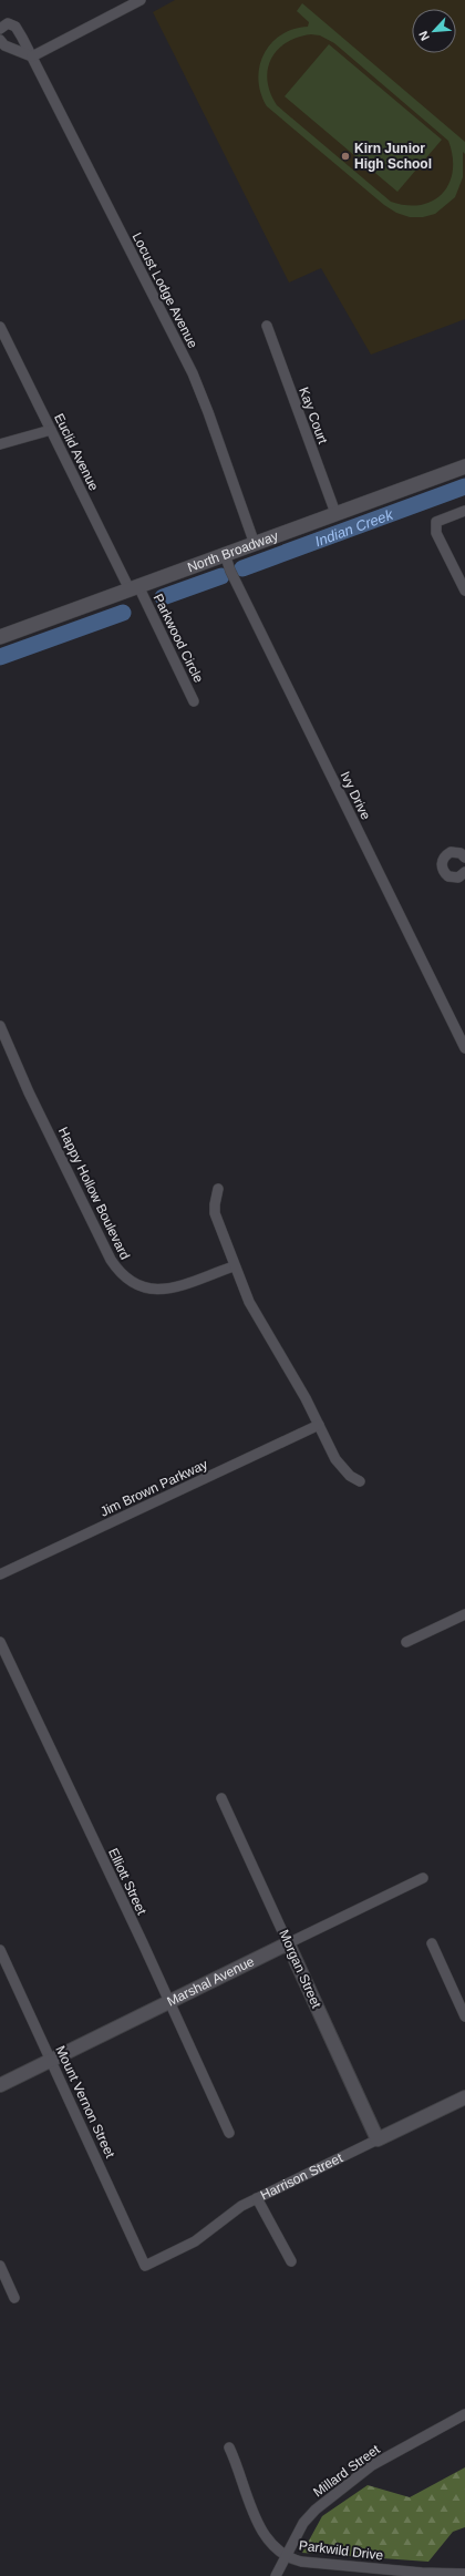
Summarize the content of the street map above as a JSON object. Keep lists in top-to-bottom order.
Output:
{
  "streets": {
    "main road": ["North Broadway"],
    "street": [
      "Locust Lodge Avenue",
      "Kay Court",
      "Euclid Avenue",
      "Parkwood Circle",
      "Ivy Drive",
      "Happy Hollow Boulevard",
      "Jim Brown Parkway",
      "Elliott Street",
      "Morgan Street",
      "Marshal Avenue",
      "Mount Vernon Street",
      "Harrison Street",
      "Millard Street",
      "Parkwild Drive"
    ]
  },
  "crossings": [
    ["Locust Lodge Avenue", "North Broadway"],
    ["Kay Court", "North Broadway"],
    ["Euclid Avenue", "North Broadway"],
    ["Euclid Avenue", "Parkwood Circle"],
    ["North Broadway", "Parkwood Circle"],
    ["North Broadway", "Ivy Drive"],
    ["Elliott Street", "Marshal Avenue"],
    ["Morgan Street", "Marshal Avenue"],
    ["Morgan Street", "Harrison Street"],
    ["Marshal Avenue", "Mount Vernon Street"],
    ["Mount Vernon Street", "Harrison Street"],
    ["Millard Street", "Parkwild Drive"]
  ],
  "water": ["Indian Creek"],
  "places": ["Kirn Junior High School"],
  "north": "bottom left"
}
